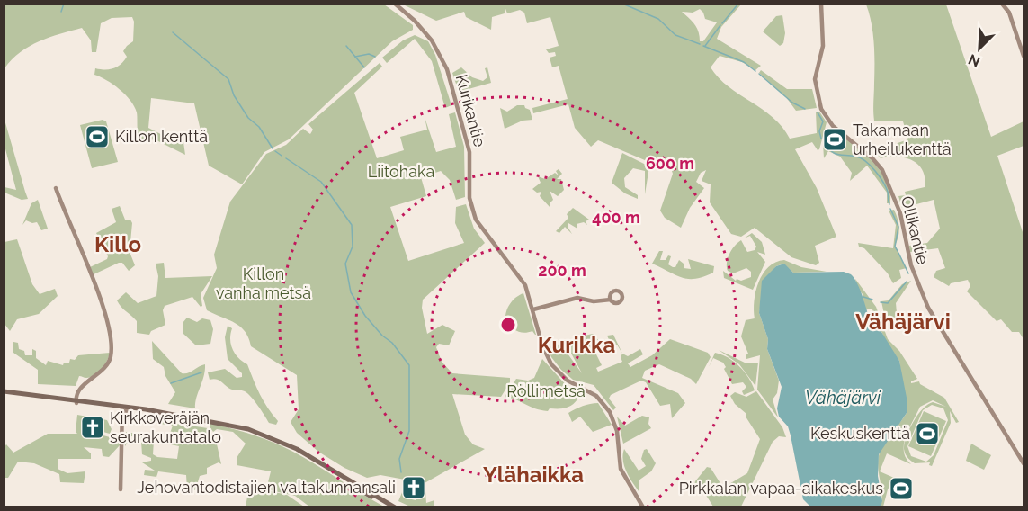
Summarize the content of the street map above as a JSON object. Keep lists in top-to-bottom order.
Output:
{
  "streets": {
    "street": ["Kurikantie", "Ollikantie"]
  },
  "districts": [
    "Killo",
    "Vähäjärvi",
    "Kurikka",
    "Ylähaikka"
  ],
  "water": ["Vähäjärvi"],
  "parks": ["Liitohaka", "Killon vanha metsä", "Röllimetsä"],
  "places": {
    "sports": [
      "Killon kenttä",
      "Takamaan urheilukenttä",
      "Keskuskenttä",
      "Pirkkalan vapaa-aikakeskus"
    ],
    "church": ["Kirkkoveräjän seurakuntatalo", "Jehovantodistajien valtakunnansali"]
  },
  "north": "bottom left",
  "rings": ["600 m", "400 m", "200 m"]
}
